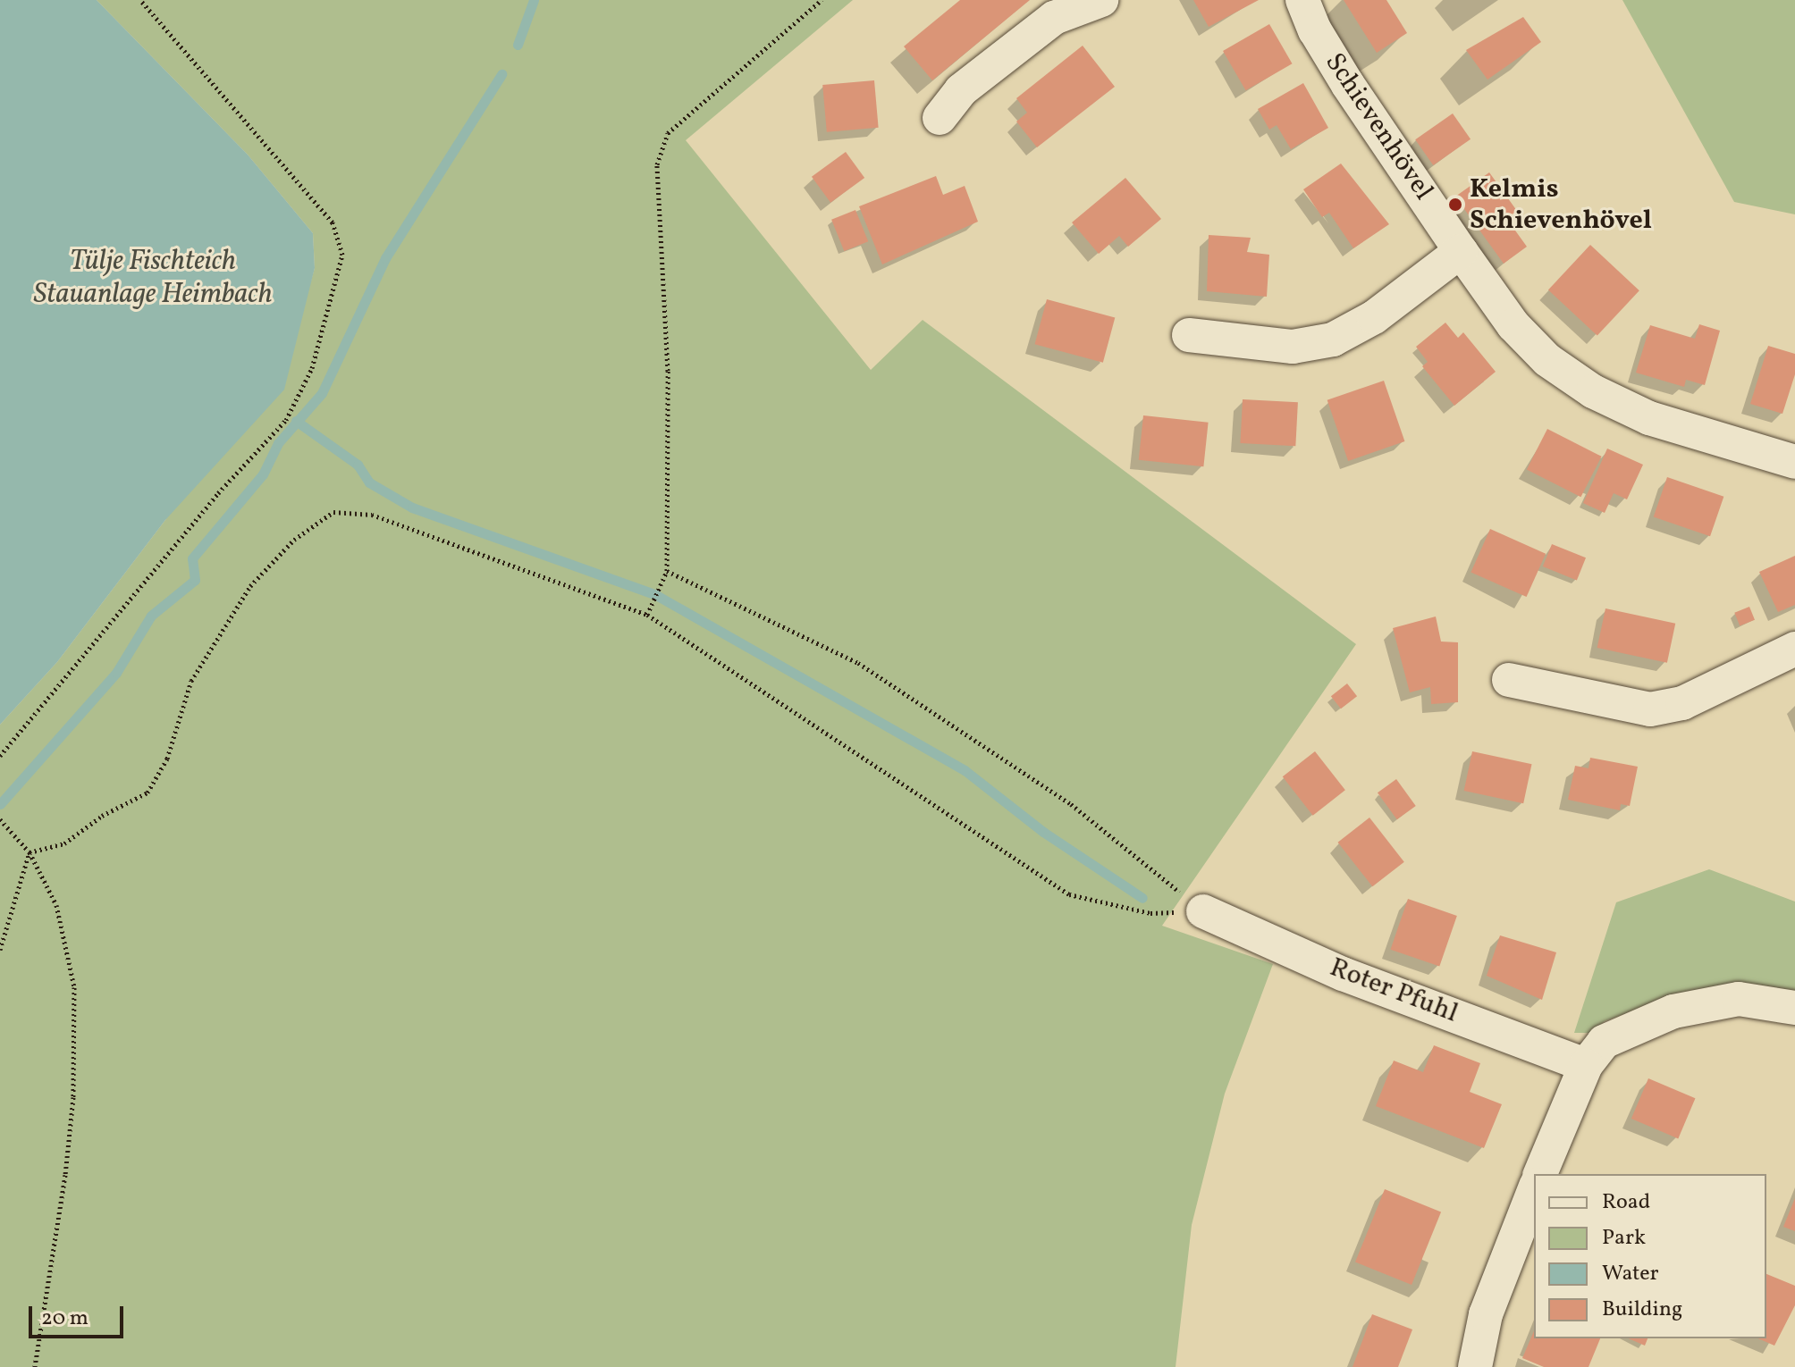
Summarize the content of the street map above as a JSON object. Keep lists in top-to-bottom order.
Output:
{
  "streets": {
    "street": ["Schievenhövel", "Roter Pfuhl"]
  },
  "water": ["Tülje Fischteich Stauanlage Heimbach"],
  "places": ["Kelmis Schievenhövel"],
  "legend": [
    "Road",
    "Park",
    "Water",
    "Building"
  ],
  "scale_bar": "20 m"
}
